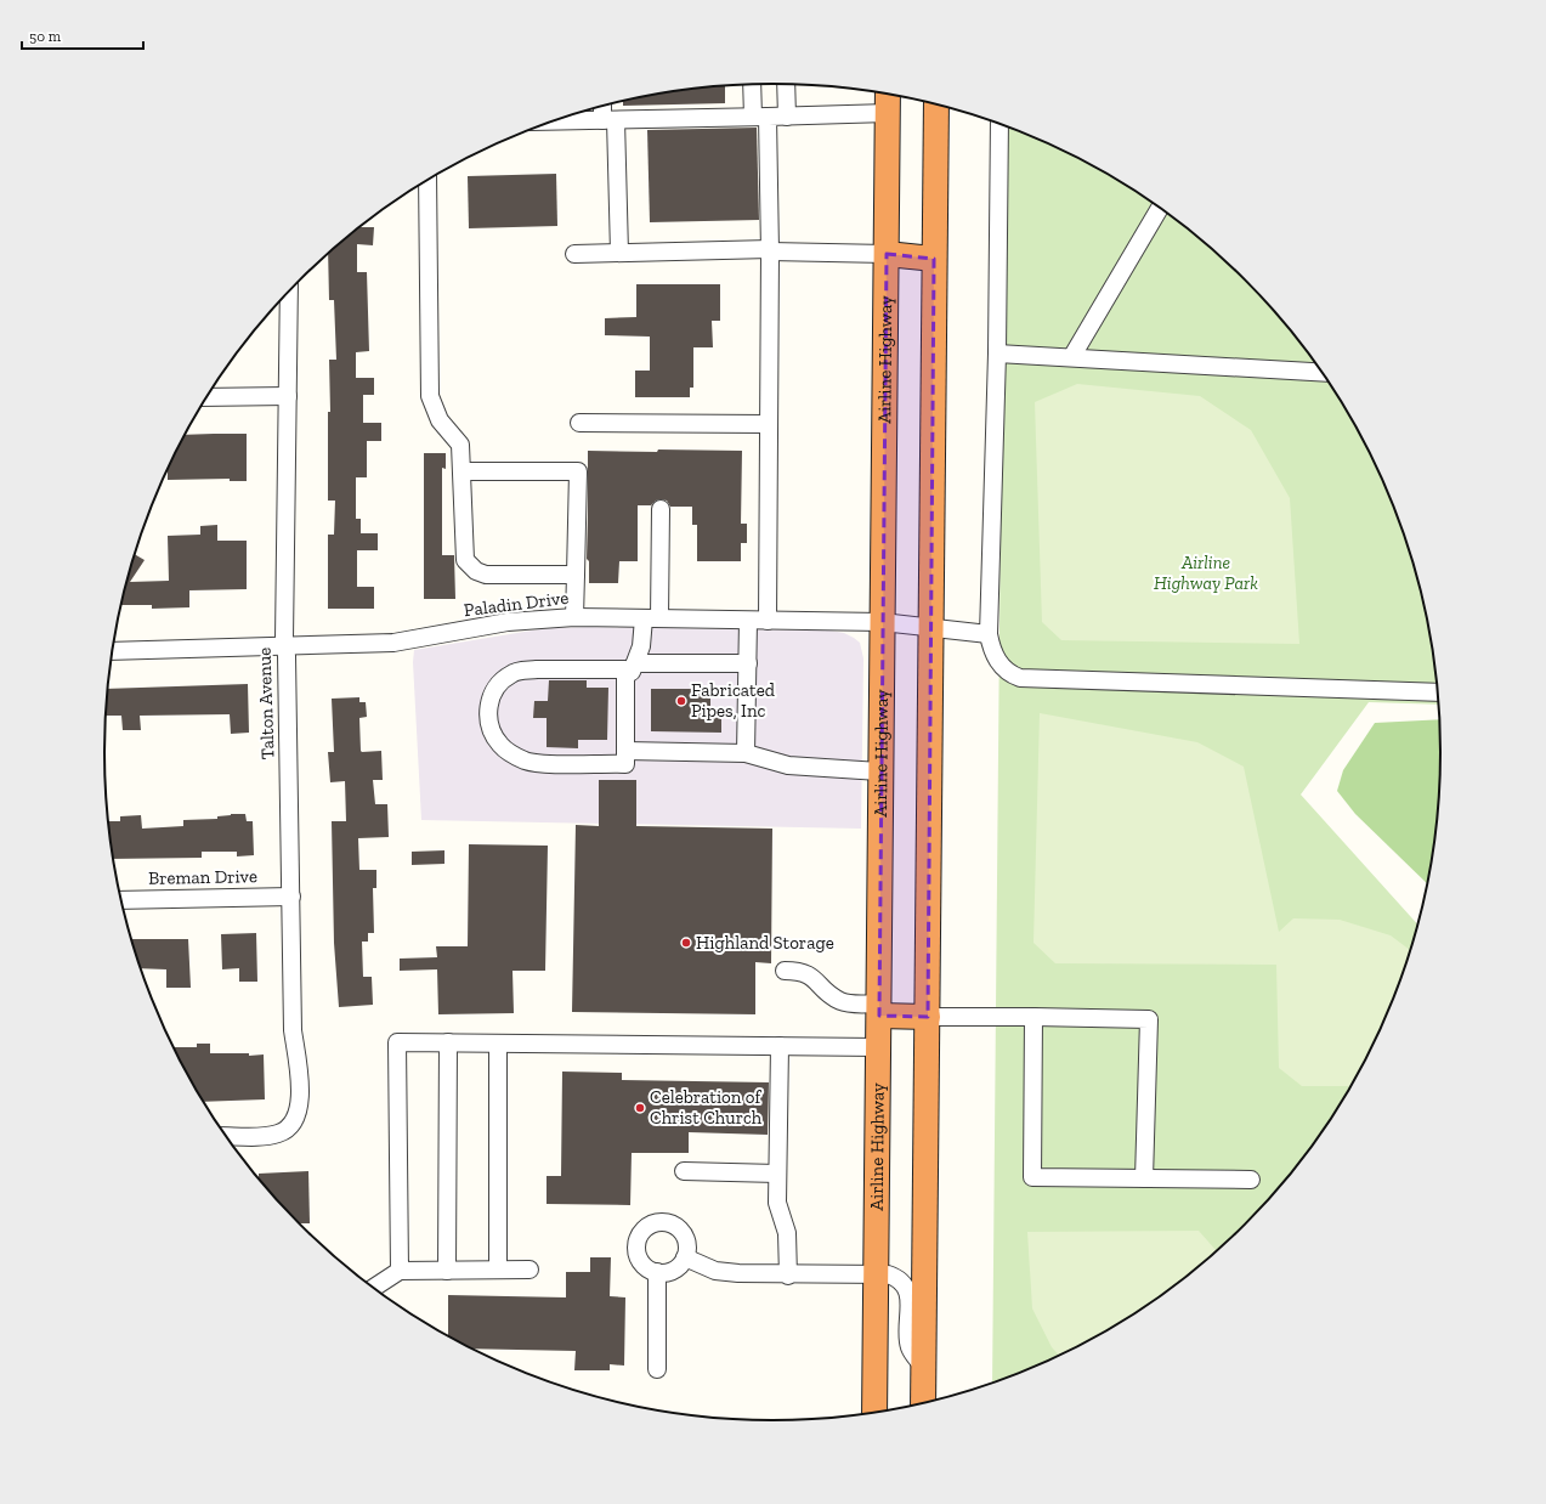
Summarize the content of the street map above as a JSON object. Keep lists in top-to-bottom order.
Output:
{
  "streets": {
    "highway": ["Airline Highway"],
    "street": ["Paladin Drive", "Talton Avenue", "Breman Drive"]
  },
  "crossings": [
    ["Airline Highway", "Paladin Drive"],
    ["Paladin Drive", "Talton Avenue"],
    ["Talton Avenue", "Breman Drive"]
  ],
  "parks": ["Airline Highway Park"],
  "places": ["Fabricated Pipes, Inc", "Highland Storage", "Celebration of Christ Church"],
  "scale_bar": "50 m"
}
